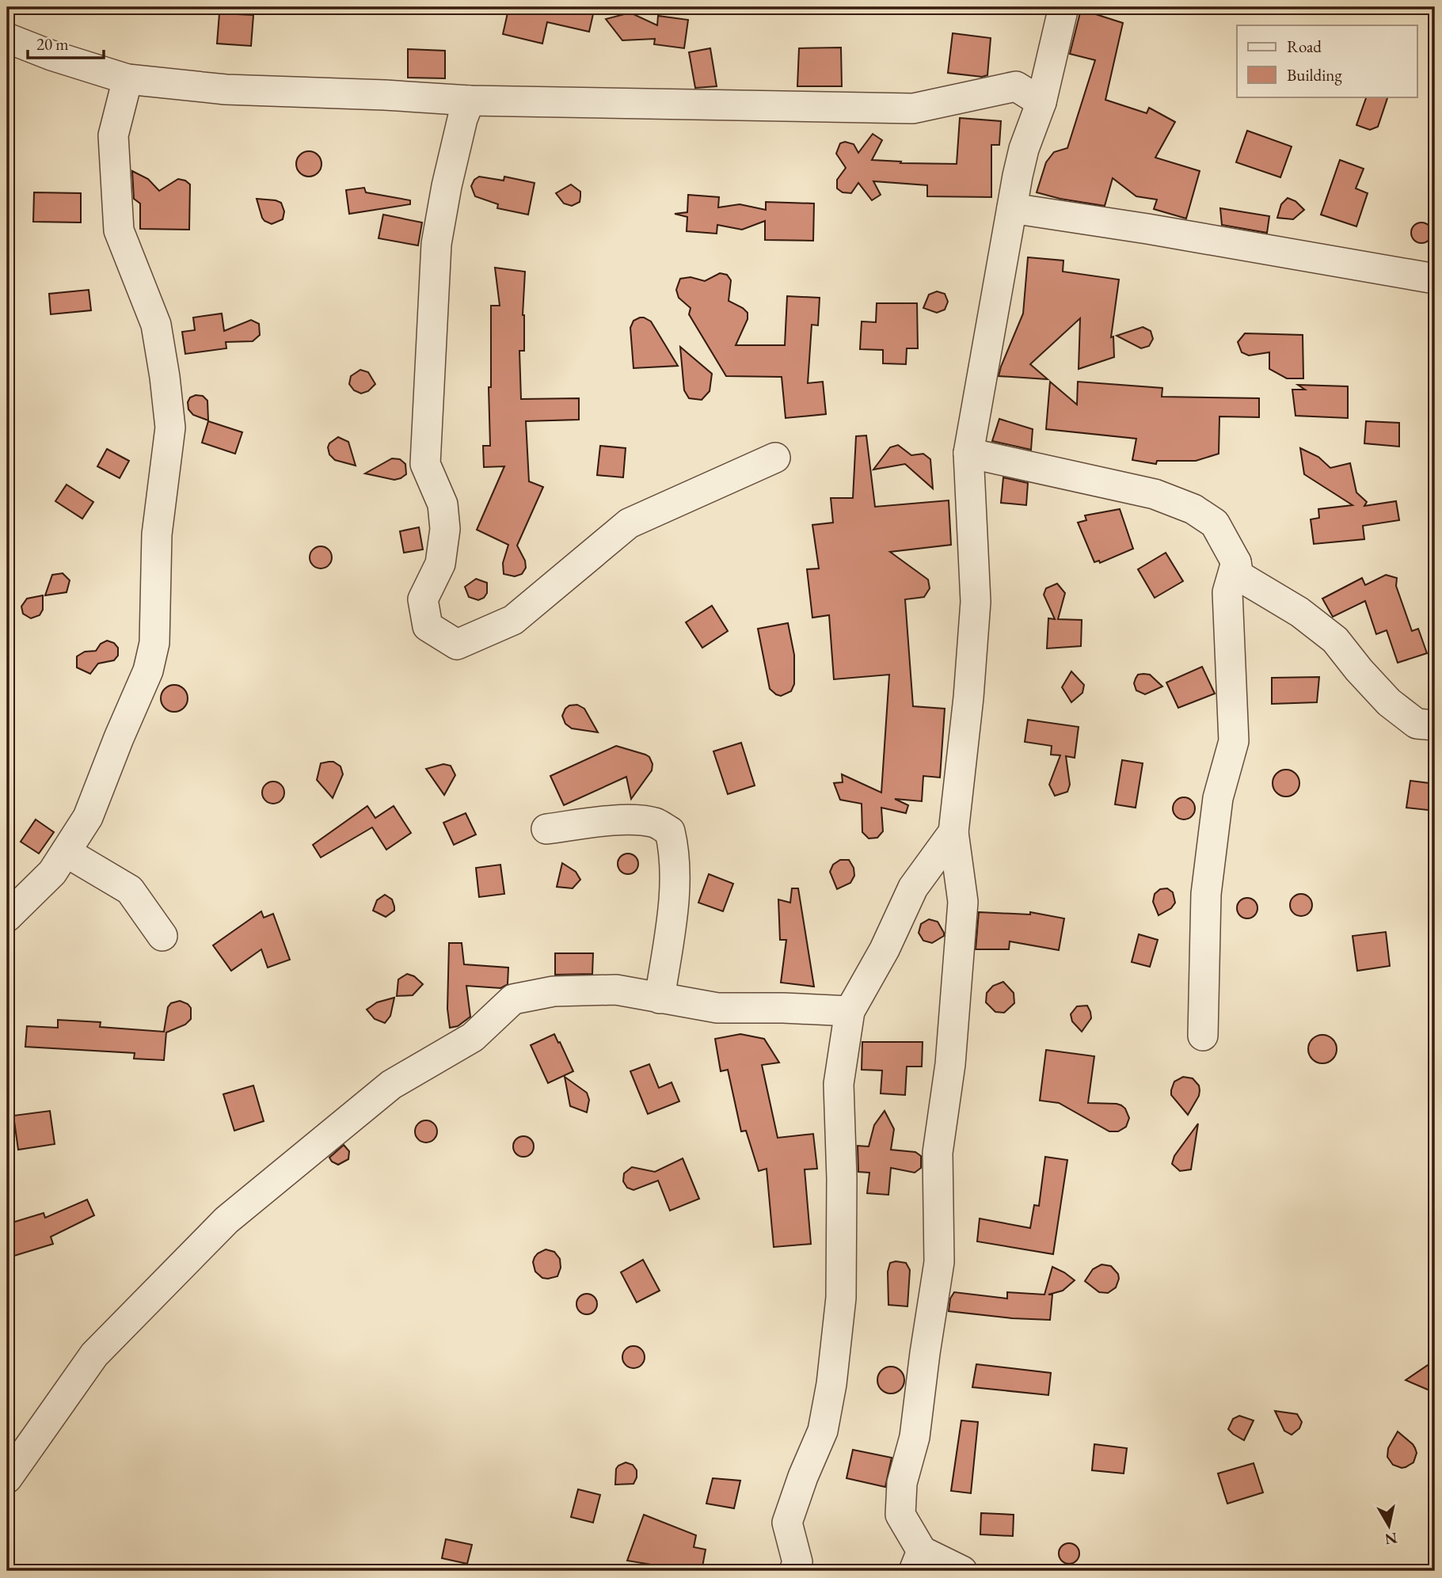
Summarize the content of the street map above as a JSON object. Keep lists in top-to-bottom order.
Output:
{
  "legend": ["Road", "Building"],
  "scale_bar": "20 m",
  "north": "bottom"
}
